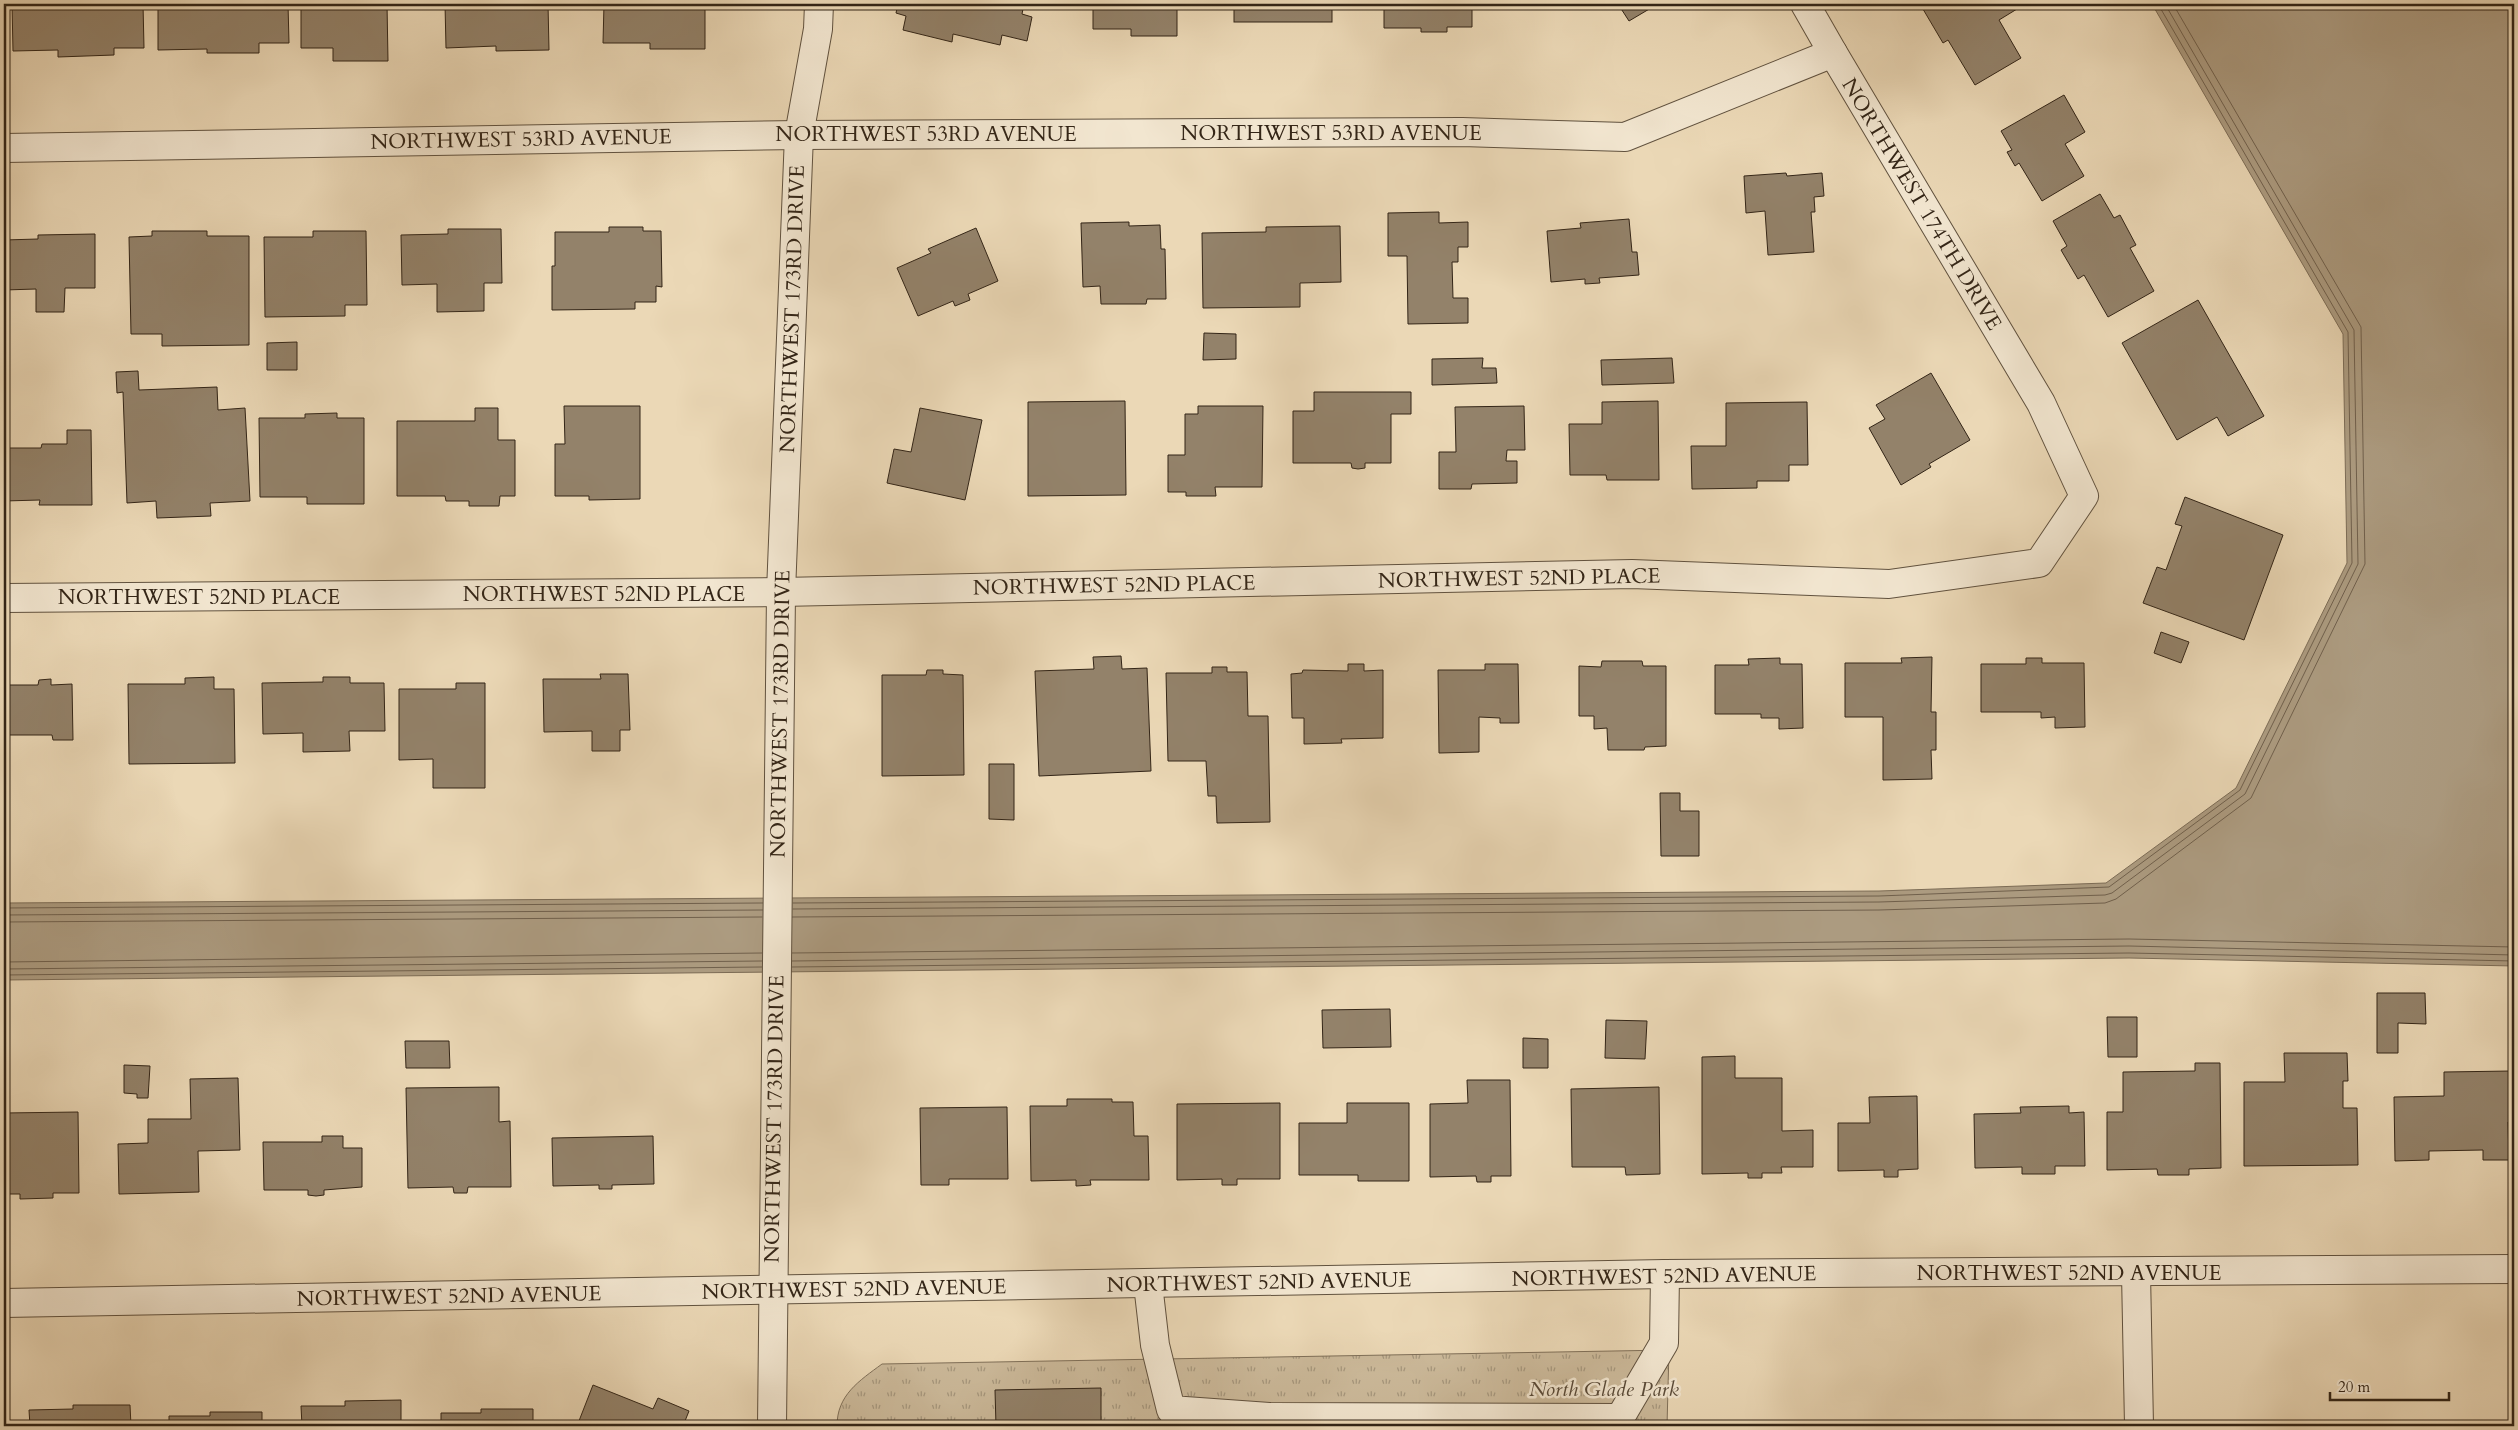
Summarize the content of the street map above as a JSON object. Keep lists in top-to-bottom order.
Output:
{
  "streets": {
    "street": [
      "NORTHWEST 53RD AVENUE",
      "NORTHWEST 174TH DRIVE",
      "NORTHWEST 173RD DRIVE",
      "NORTHWEST 52ND PLACE",
      "NORTHWEST 52ND AVENUE"
    ]
  },
  "crossings": [
    ["NORTHWEST 53RD AVENUE", "NORTHWEST 174TH DRIVE"],
    ["NORTHWEST 53RD AVENUE", "NORTHWEST 173RD DRIVE"],
    ["NORTHWEST 174TH DRIVE", "NORTHWEST 52ND PLACE"],
    ["NORTHWEST 173RD DRIVE", "NORTHWEST 52ND PLACE"],
    ["NORTHWEST 173RD DRIVE", "NORTHWEST 52ND AVENUE"]
  ],
  "parks": ["North Glade Park"],
  "scale_bar": "20 m"
}
